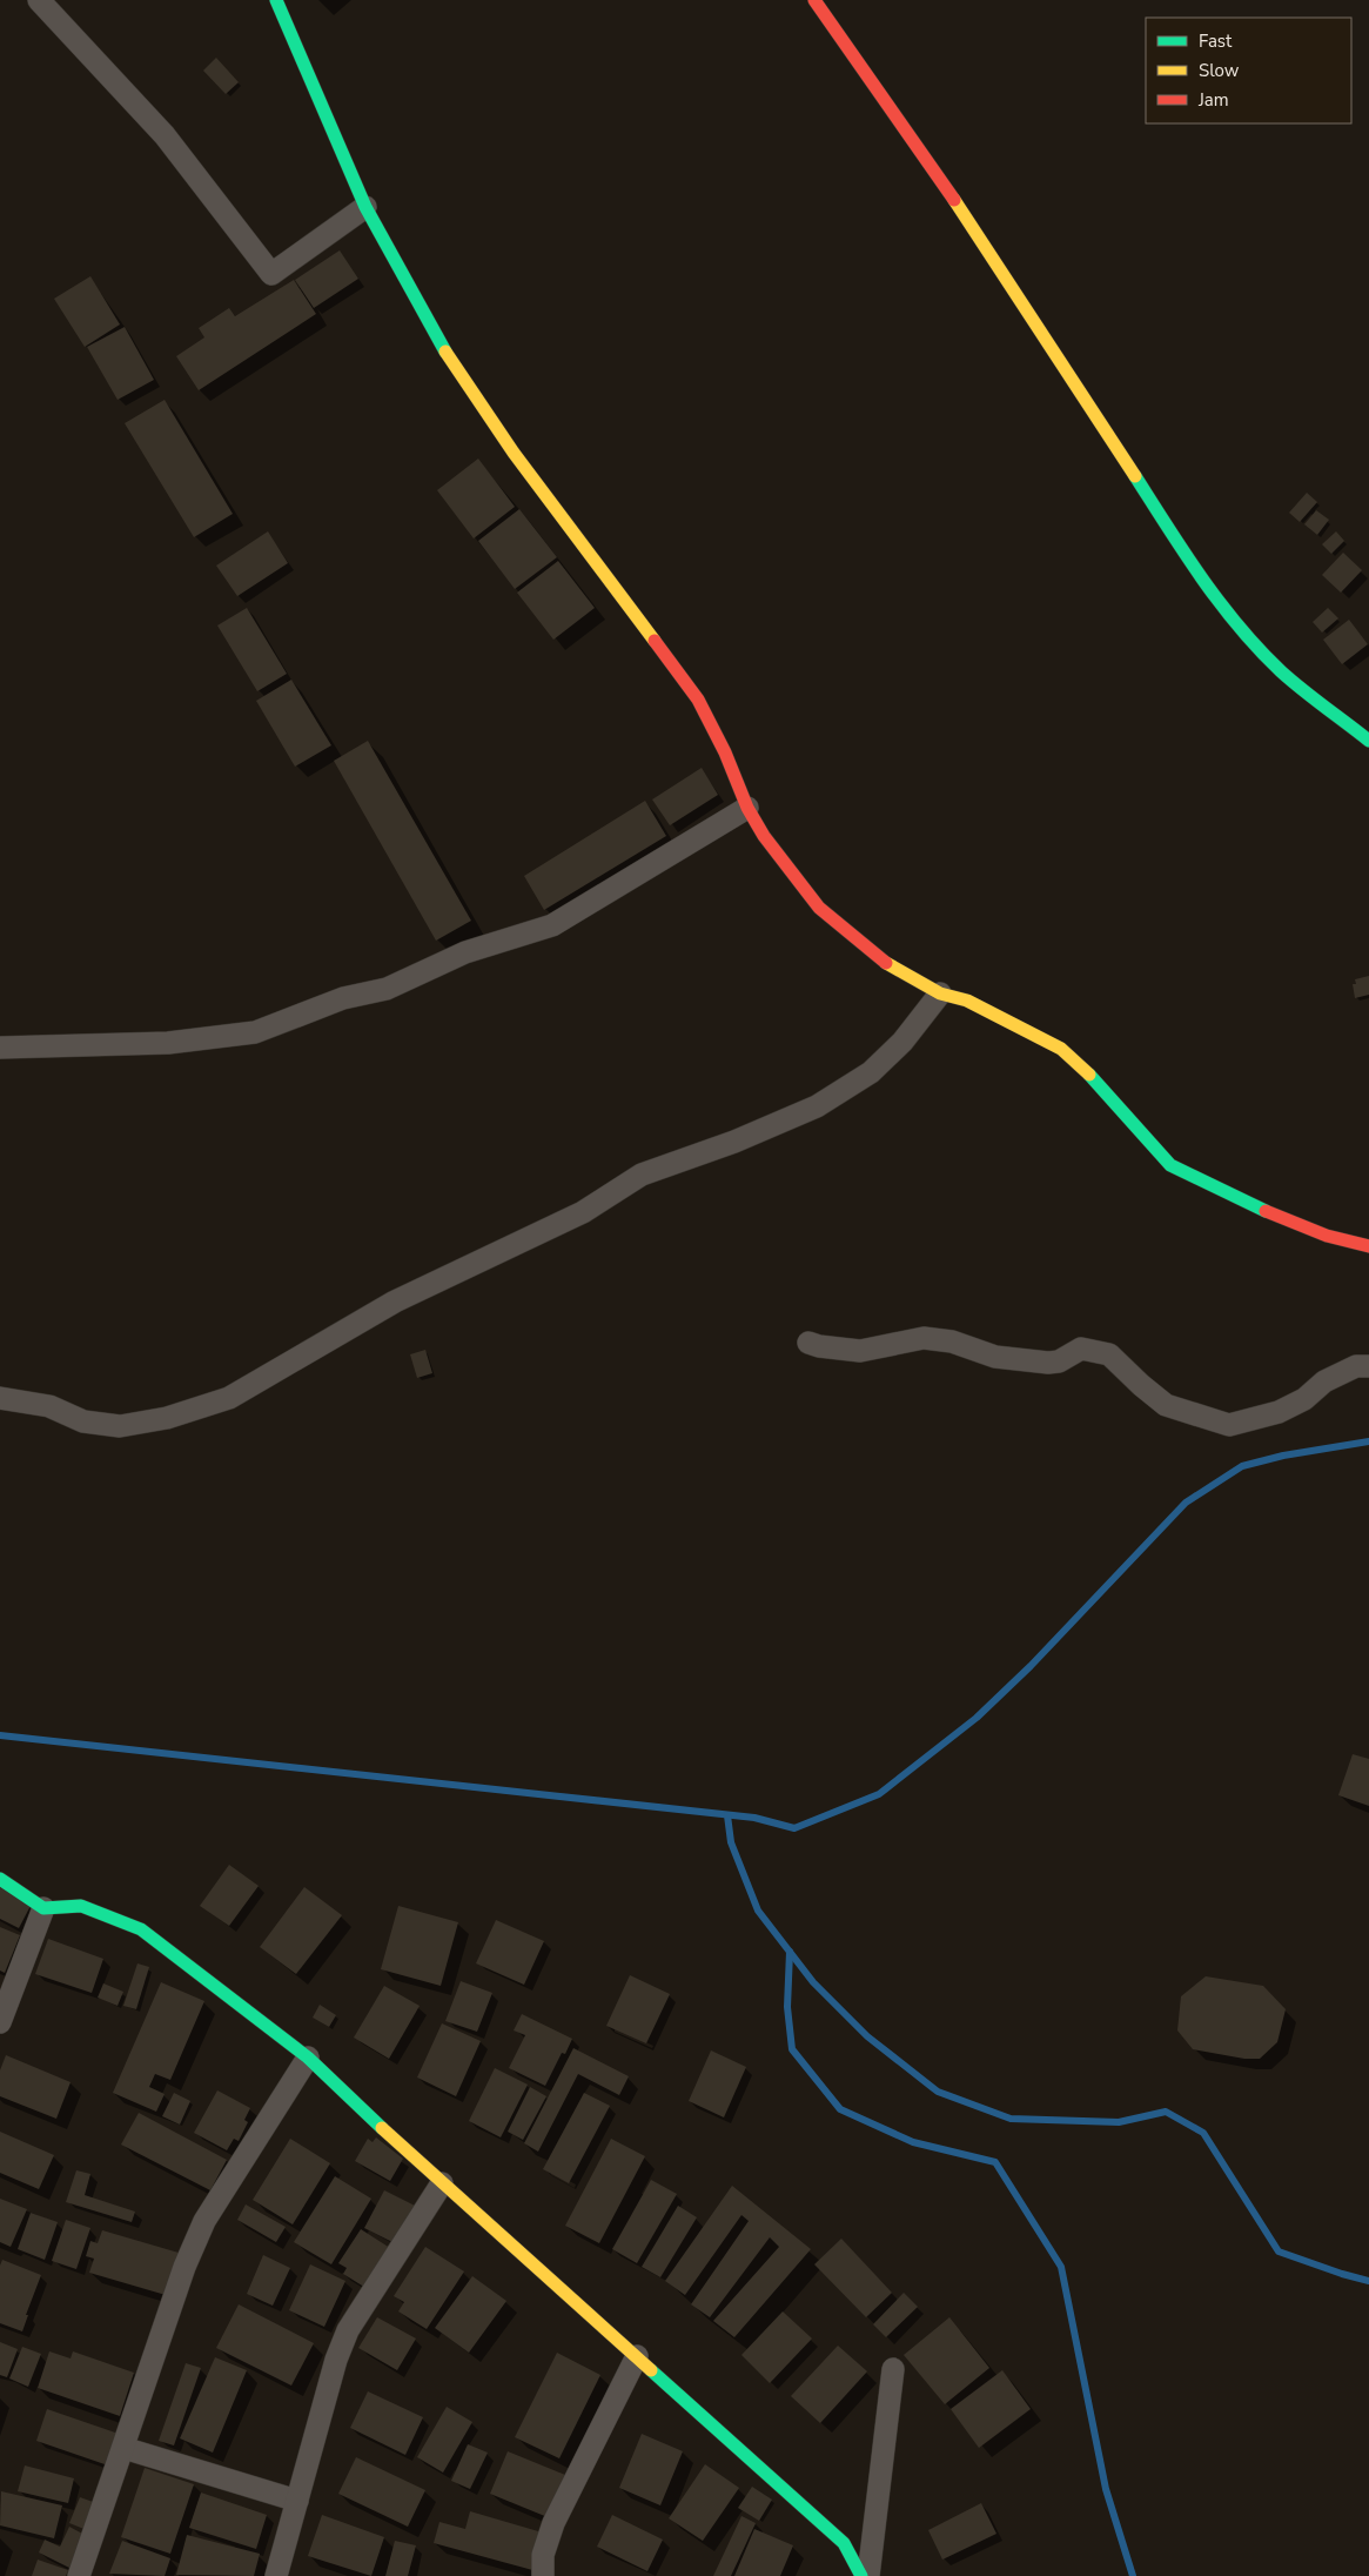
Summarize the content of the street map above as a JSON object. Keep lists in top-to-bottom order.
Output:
{
  "legend": ["Fast", "Slow", "Jam"]
}
